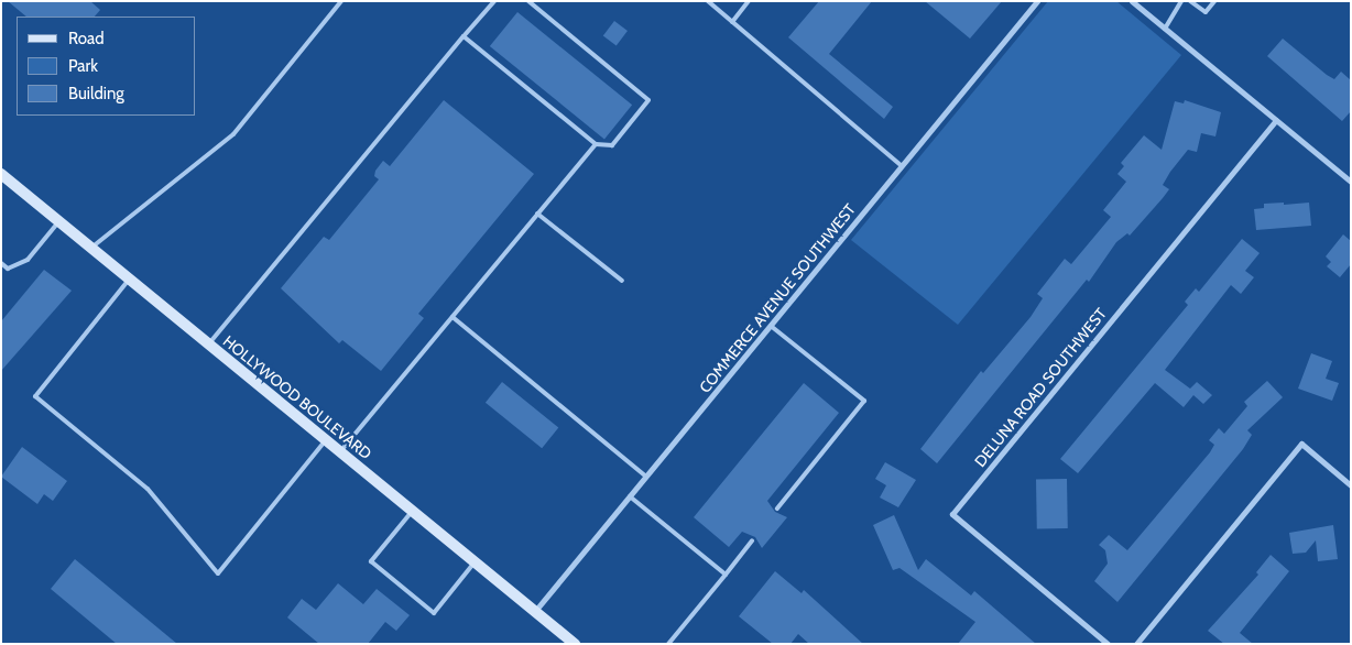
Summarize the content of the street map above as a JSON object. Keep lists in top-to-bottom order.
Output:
{
  "streets": {
    "street": ["COMMERCE AVENUE SOUTHWEST", "DELUNA ROAD SOUTHWEST", "HOLLYWOOD BOULEVARD"]
  },
  "crossings": [
    ["COMMERCE AVENUE SOUTHWEST", "HOLLYWOOD BOULEVARD"]
  ],
  "legend": ["Road", "Park", "Building"]
}
